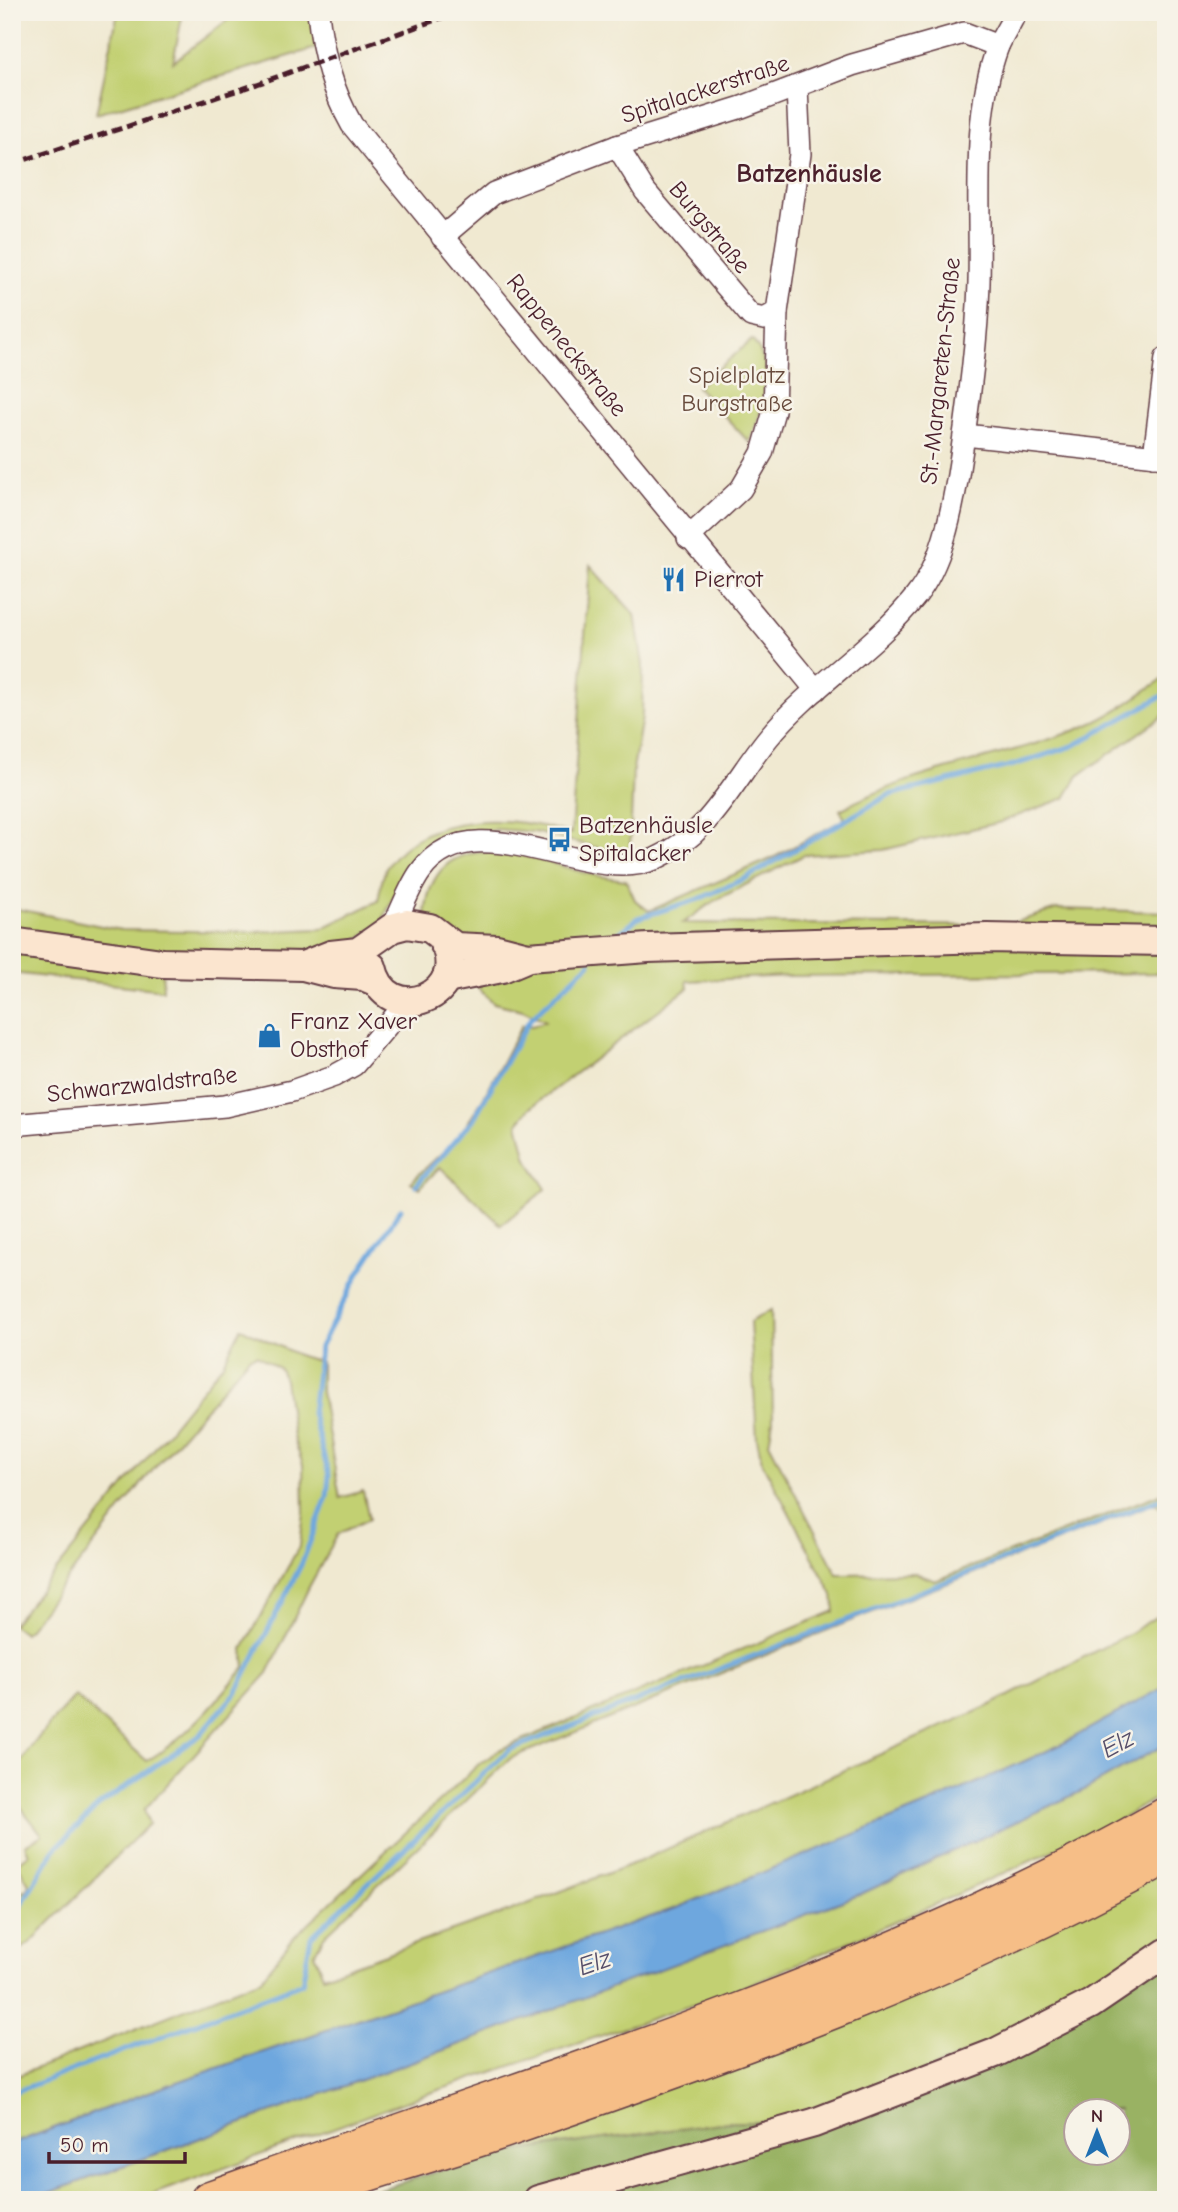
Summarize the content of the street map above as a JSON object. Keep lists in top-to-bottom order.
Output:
{
  "streets": {
    "street": [
      "Spitalackerstraße",
      "Burgstraße",
      "Rappeneckstraße",
      "St.-Margareten-Straße",
      "Schwarzwaldstraße"
    ]
  },
  "crossings": [
    ["Spitalackerstraße", "Burgstraße"],
    ["Spitalackerstraße", "Rappeneckstraße"],
    ["Spitalackerstraße", "St.-Margareten-Straße"],
    ["Burgstraße", "Rappeneckstraße"],
    ["Rappeneckstraße", "St.-Margareten-Straße"],
    ["St.-Margareten-Straße", "Schwarzwaldstraße"]
  ],
  "districts": ["Batzenhäusle"],
  "water": ["Elz"],
  "parks": ["Spielplatz Burgstraße"],
  "places": {
    "restaurant": ["Pierrot"],
    "bus stop": ["Batzenhäusle Spitalacker"],
    "shop": ["Franz Xaver Obsthof"]
  },
  "scale_bar": "50 m",
  "north": "top"
}
